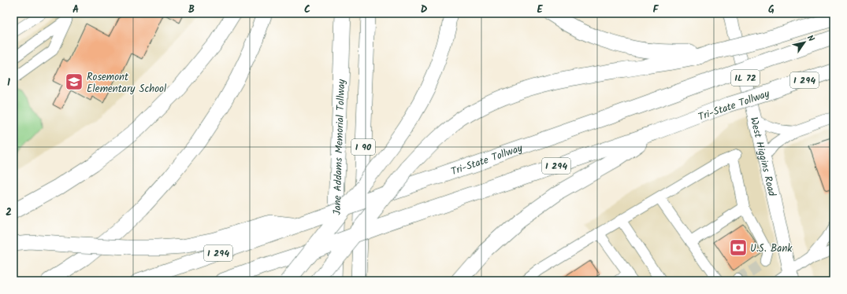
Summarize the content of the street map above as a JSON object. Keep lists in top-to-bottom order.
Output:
{
  "streets": {
    "highway": [
      "I 294",
      "Tri-State Tollway",
      "Jane Addams Memorial Tollway",
      "I 90"
    ],
    "main road": ["IL 72", "West Higgins Road"]
  },
  "places": {
    "school or university": ["Rosemont Elementary School"],
    "bank": ["U.S. Bank"]
  },
  "north": "top right",
  "grid": {
    "columns": [
      "A",
      "B",
      "C",
      "D",
      "E",
      "F",
      "G"
    ],
    "rows": ["1", "2"]
  }
}
